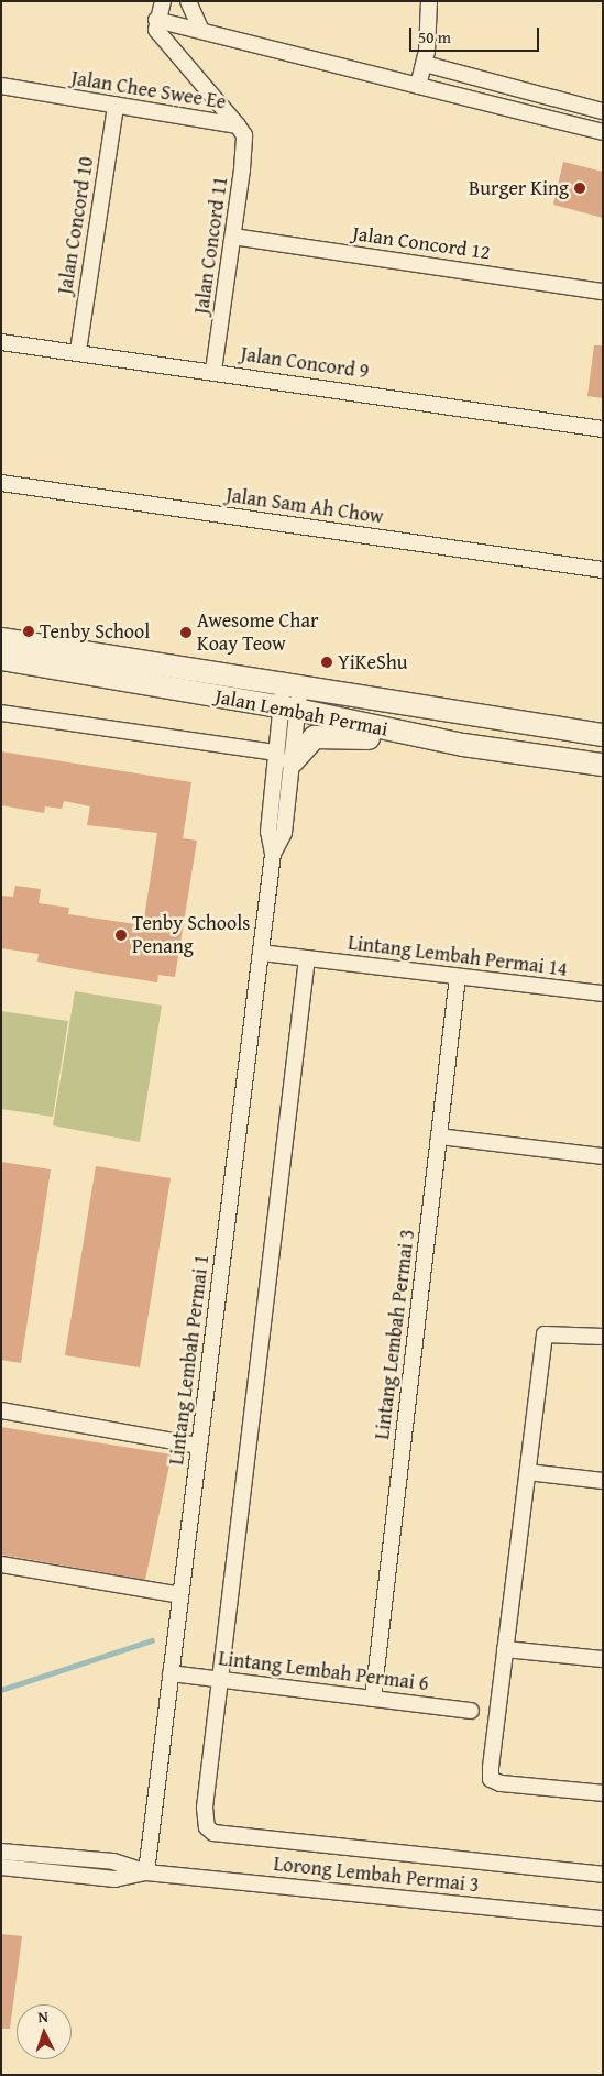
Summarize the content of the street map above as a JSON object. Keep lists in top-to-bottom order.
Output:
{
  "streets": {
    "main road": ["Jalan Lembah Permai"],
    "street": [
      "Jalan Chee Swee Ee",
      "Jalan Concord 10",
      "Jalan Concord 12",
      "Jalan Concord 11",
      "Jalan Concord 9",
      "Jalan Sam Ah Chow",
      "Lintang Lembah Permai 14",
      "Lintang Lembah Permai 3",
      "Lintang Lembah Permai 1",
      "Lintang Lembah Permai 6",
      "Lorong Lembah Permai 3"
    ]
  },
  "crossings": [
    ["Jalan Chee Swee Ee", "Jalan Concord 10"],
    ["Jalan Chee Swee Ee", "Jalan Concord 11"],
    ["Jalan Concord 10", "Jalan Concord 9"],
    ["Jalan Concord 12", "Jalan Concord 11"],
    ["Jalan Concord 11", "Jalan Concord 9"],
    ["Jalan Lembah Permai", "Lintang Lembah Permai 1"],
    ["Lintang Lembah Permai 14", "Lintang Lembah Permai 3"],
    ["Lintang Lembah Permai 14", "Lintang Lembah Permai 1"],
    ["Lintang Lembah Permai 3", "Lintang Lembah Permai 6"],
    ["Lintang Lembah Permai 1", "Lintang Lembah Permai 6"],
    ["Lintang Lembah Permai 1", "Lorong Lembah Permai 3"]
  ],
  "places": [
    "Burger King",
    "Tenby School",
    "Awesome Char Koay Teow",
    "YiKeShu",
    "Tenby Schools Penang"
  ],
  "scale_bar": "50 m",
  "north": "top"
}
